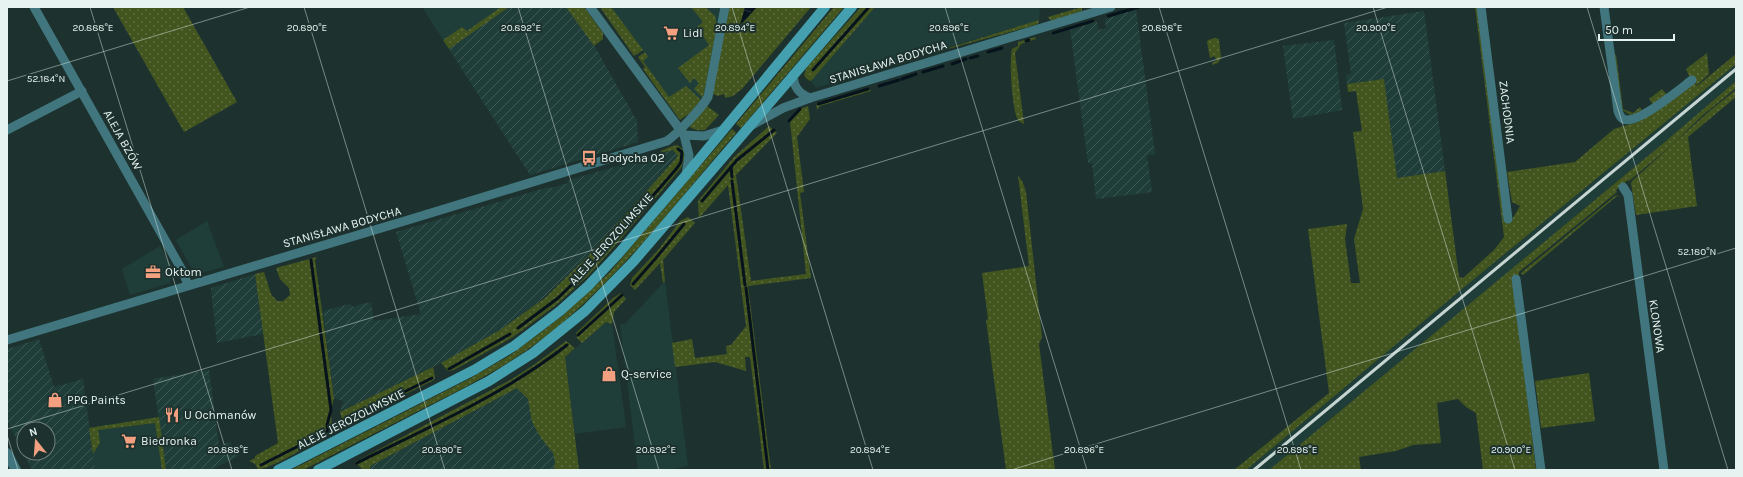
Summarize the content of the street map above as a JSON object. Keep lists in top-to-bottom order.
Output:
{
  "streets": {
    "main road": ["ALEJE JEROZOLIMSKIE"],
    "street": [
      "STANISŁAWA BODYCHA",
      "ZACHODNIA",
      "ALEJA BZÓW",
      "KLONOWA"
    ]
  },
  "crossings": [
    ["STANISŁAWA BODYCHA", "ALEJA BZÓW"]
  ],
  "places": {
    "supermarket": ["Lidl", "Biedronka"],
    "bus stop": ["Bodycha 02"],
    "office": ["Oktom"],
    "shop": ["Q-service", "PPG Paints"],
    "restaurant": ["U Ochmanów"]
  },
  "scale_bar": "50 m",
  "north": "top",
  "coordinates": [
    "20.888°E",
    "20.890°E",
    "20.892°E",
    "20.894°E",
    "20.896°E",
    "20.898°E",
    "20.900°E",
    "52.184°N",
    "52.180°N"
  ]
}
